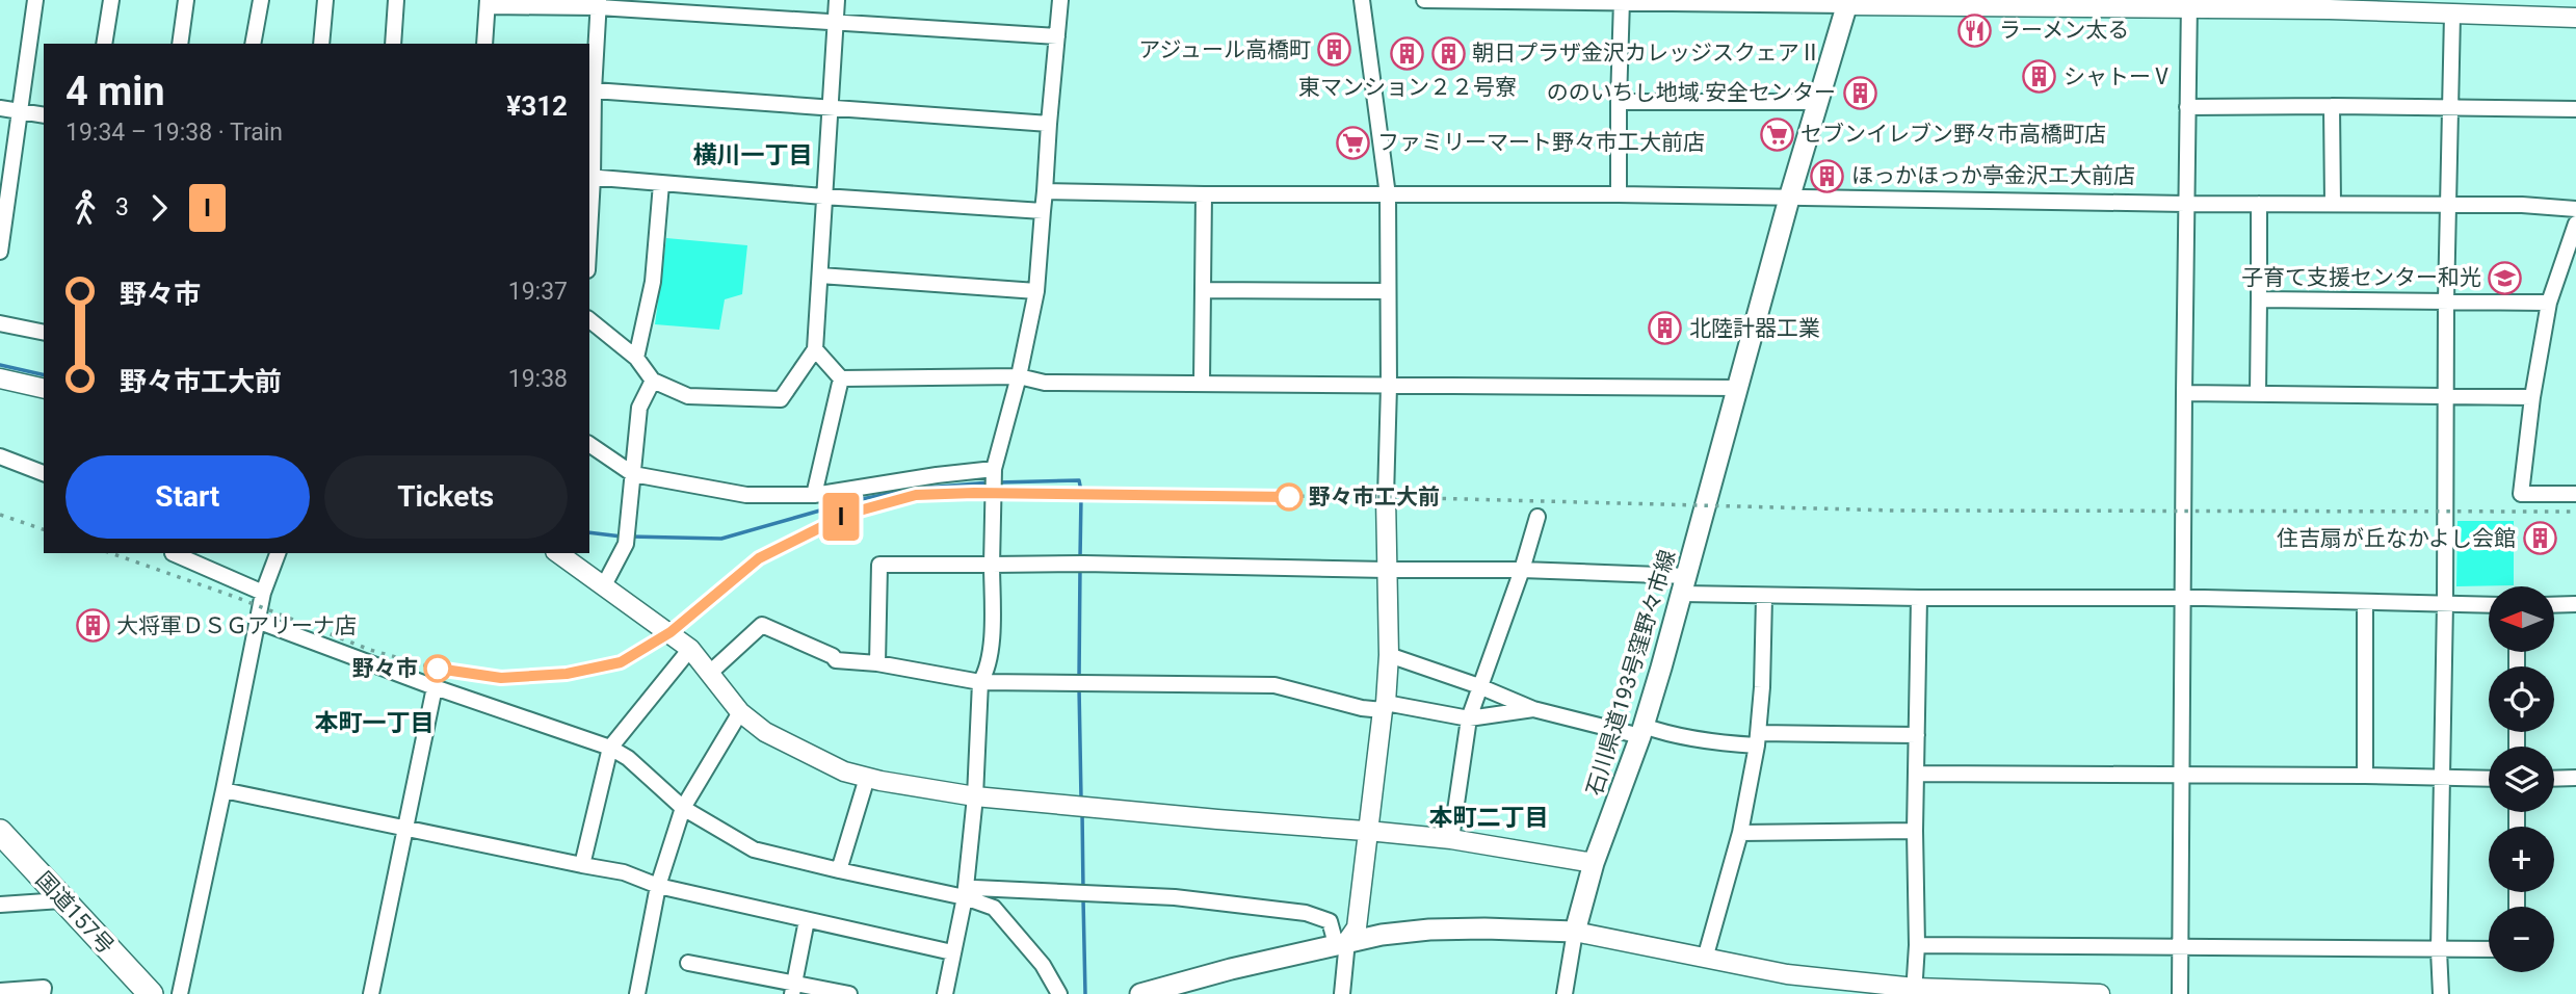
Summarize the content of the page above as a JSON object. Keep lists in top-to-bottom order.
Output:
{
  "streets": {
    "highway": ["国道157号"],
    "main road": ["石川県道193号窪野々市線"]
  },
  "districts": ["横川一丁目", "本町一丁目", "本町二丁目"],
  "places": {
    "restaurant": ["ラーメン太る"],
    "building": [
      "アジュール高橋町",
      "朝日プラザ金沢カレッジスクェアⅡ",
      "東マンション２２号寮",
      "シャトーⅤ",
      "ののいちし地域 安全センター",
      "ほっかほっか亭金沢エ大前店",
      "北陸計器工業",
      "住吉扇が丘なかよし会館",
      "大将軍ＤＳＧアリーナ店"
    ],
    "supermarket": ["セブンイレブン野々市高橋町店", "ファミリーマート野々市工大前店"],
    "school or university": ["子育て支援センター和光"],
    "other": ["野々市工大前", "野々市"]
  },
  "north": "left",
  "page": {
    "on_map": "I",
    "heading": ["4 min", "19:34 – 19:38 · Train", "¥312"],
    "legs": ["3", "I"],
    "list": [
      {
        "name": "野々市",
        "value": "19:37"
      },
      {
        "name": "野々市工大前",
        "value": "19:38"
      }
    ],
    "buttons": ["Start", "Tickets"],
    "map_buttons": ["+", "−"]
  }
}
